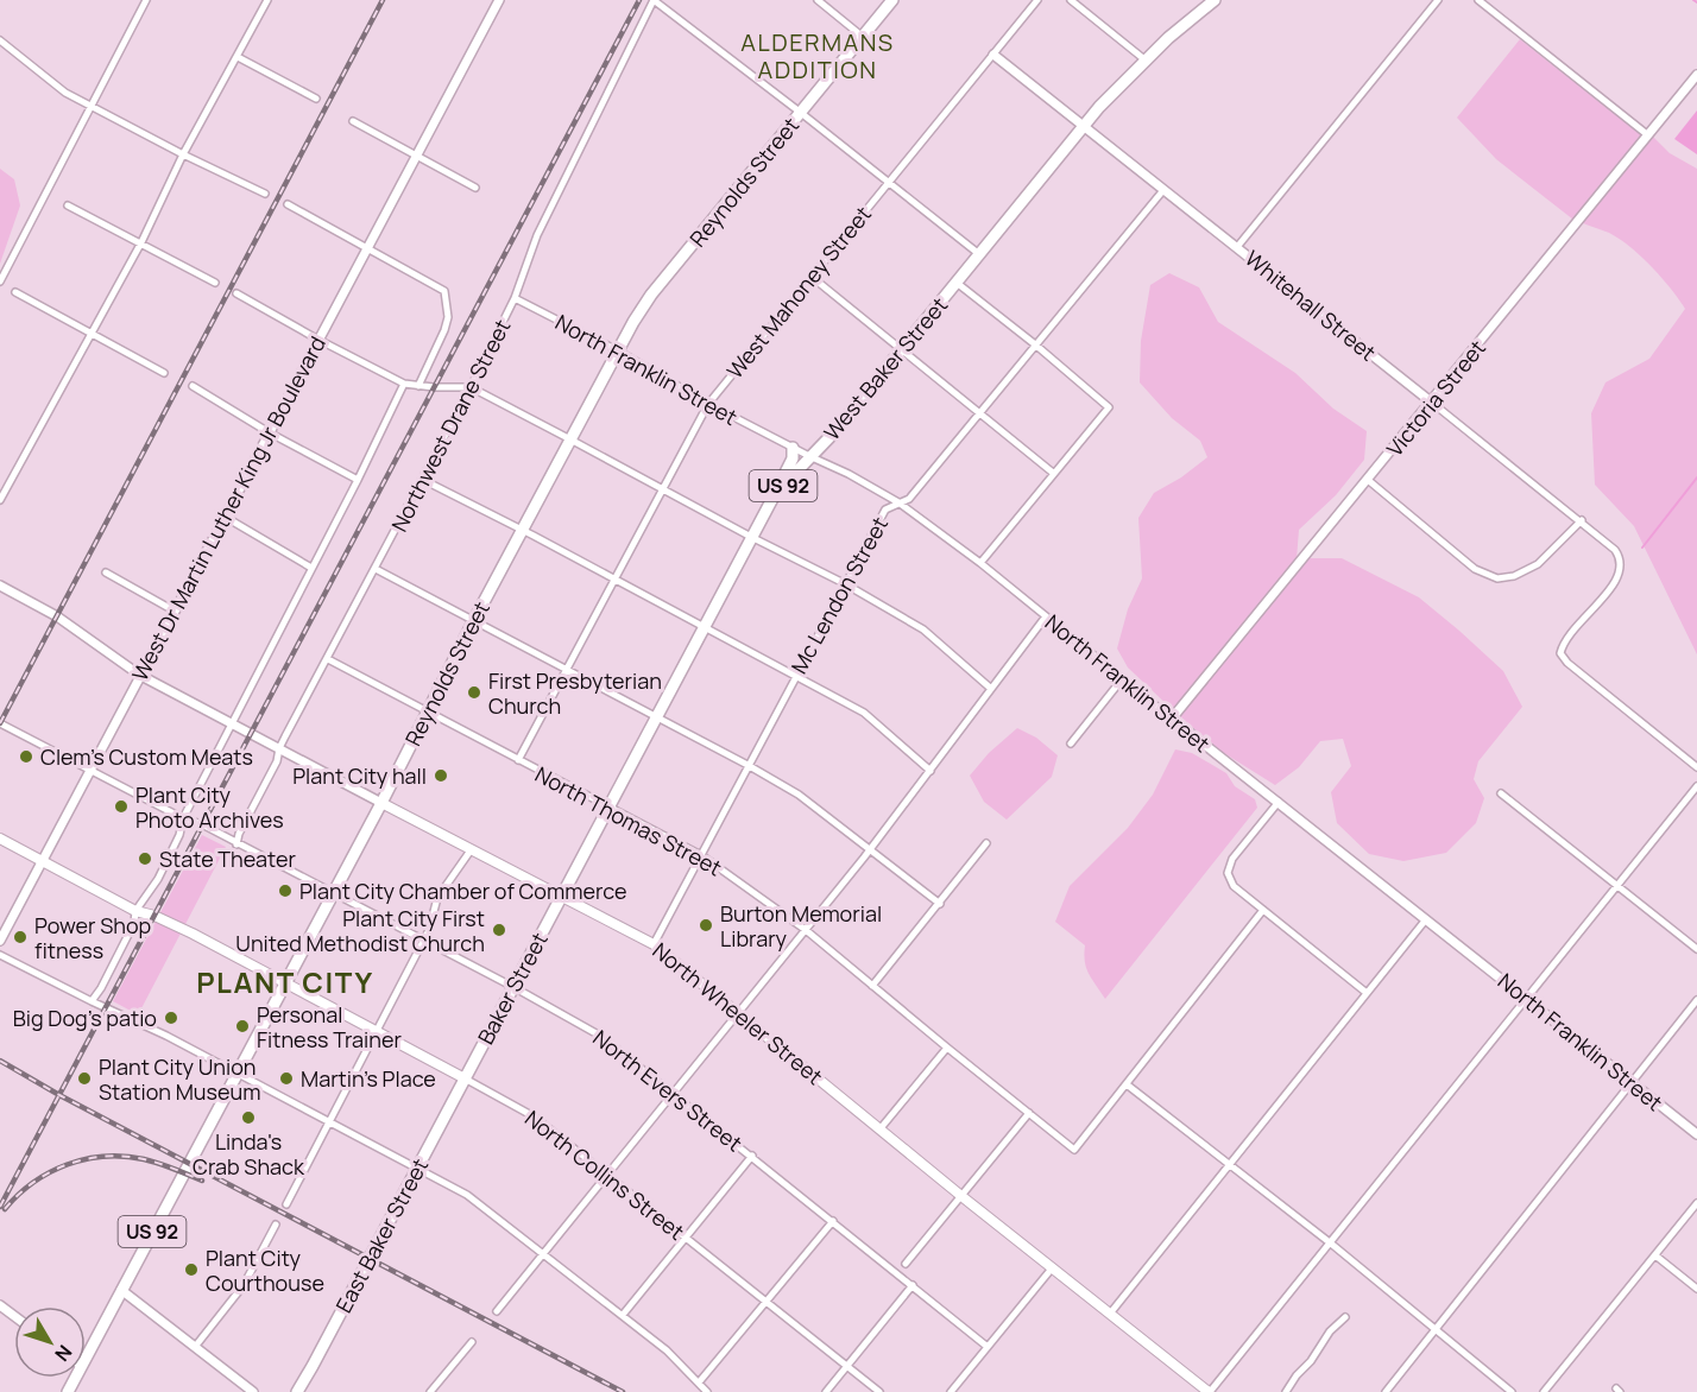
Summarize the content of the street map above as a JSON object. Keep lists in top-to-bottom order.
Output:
{
  "streets": {
    "main road": [
      "Reynolds Street",
      "West Baker Street",
      "US 92",
      "Baker Street",
      "North Wheeler Street",
      "North Collins Street",
      "East Baker Street"
    ],
    "street": [
      "West Mahoney Street",
      "Whitehall Street",
      "North Franklin Street",
      "Victoria Street",
      "Northwest Drane Street",
      "West Dr Martin Luther King Jr Boulevard",
      "Mc Lendon Street",
      "North Thomas Street",
      "North Evers Street"
    ]
  },
  "crossings": [
    ["Reynolds Street", "North Franklin Street"],
    ["Reynolds Street", "North Thomas Street"],
    ["Reynolds Street", "North Wheeler Street"],
    ["Reynolds Street", "North Evers Street"],
    ["Reynolds Street", "North Collins Street"],
    ["West Mahoney Street", "Whitehall Street"],
    ["West Mahoney Street", "North Franklin Street"],
    ["West Mahoney Street", "North Thomas Street"],
    ["Whitehall Street", "West Baker Street"],
    ["Whitehall Street", "Victoria Street"],
    ["Whitehall Street", "Mc Lendon Street"],
    ["West Baker Street", "North Franklin Street"],
    ["West Baker Street", "US 92"],
    ["West Baker Street", "North Thomas Street"],
    ["West Baker Street", "Baker Street"],
    ["West Baker Street", "North Wheeler Street"],
    ["North Franklin Street", "Victoria Street"],
    ["North Franklin Street", "Northwest Drane Street"],
    ["North Franklin Street", "US 92"],
    ["North Franklin Street", "Mc Lendon Street"],
    ["Northwest Drane Street", "North Thomas Street"],
    ["Northwest Drane Street", "North Wheeler Street"],
    ["Northwest Drane Street", "North Evers Street"],
    ["West Dr Martin Luther King Jr Boulevard", "North Wheeler Street"],
    ["West Dr Martin Luther King Jr Boulevard", "North Evers Street"],
    ["West Dr Martin Luther King Jr Boulevard", "North Collins Street"],
    ["Mc Lendon Street", "North Thomas Street"],
    ["Mc Lendon Street", "North Wheeler Street"],
    ["Baker Street", "North Wheeler Street"],
    ["Baker Street", "North Evers Street"],
    ["Baker Street", "North Collins Street"],
    ["Baker Street", "East Baker Street"],
    ["North Collins Street", "East Baker Street"]
  ],
  "districts": ["ALDERMANS ADDITION", "PLANT CITY"],
  "places": [
    "First Presbyterian Church",
    "Clem's Custom Meats",
    "Plant City hall",
    "Plant City Photo Archives",
    "State Theater",
    "Plant City Chamber of Commerce",
    "Burton Memorial Library",
    "Plant City First United Methodist Church",
    "Power Shop fitness",
    "Big Dog's patio",
    "Personal Fitness Trainer",
    "Plant City Union Station Museum",
    "Martin's Place",
    "Linda's Crab Shack",
    "Plant City Courthouse"
  ],
  "north": "bottom right"
}
